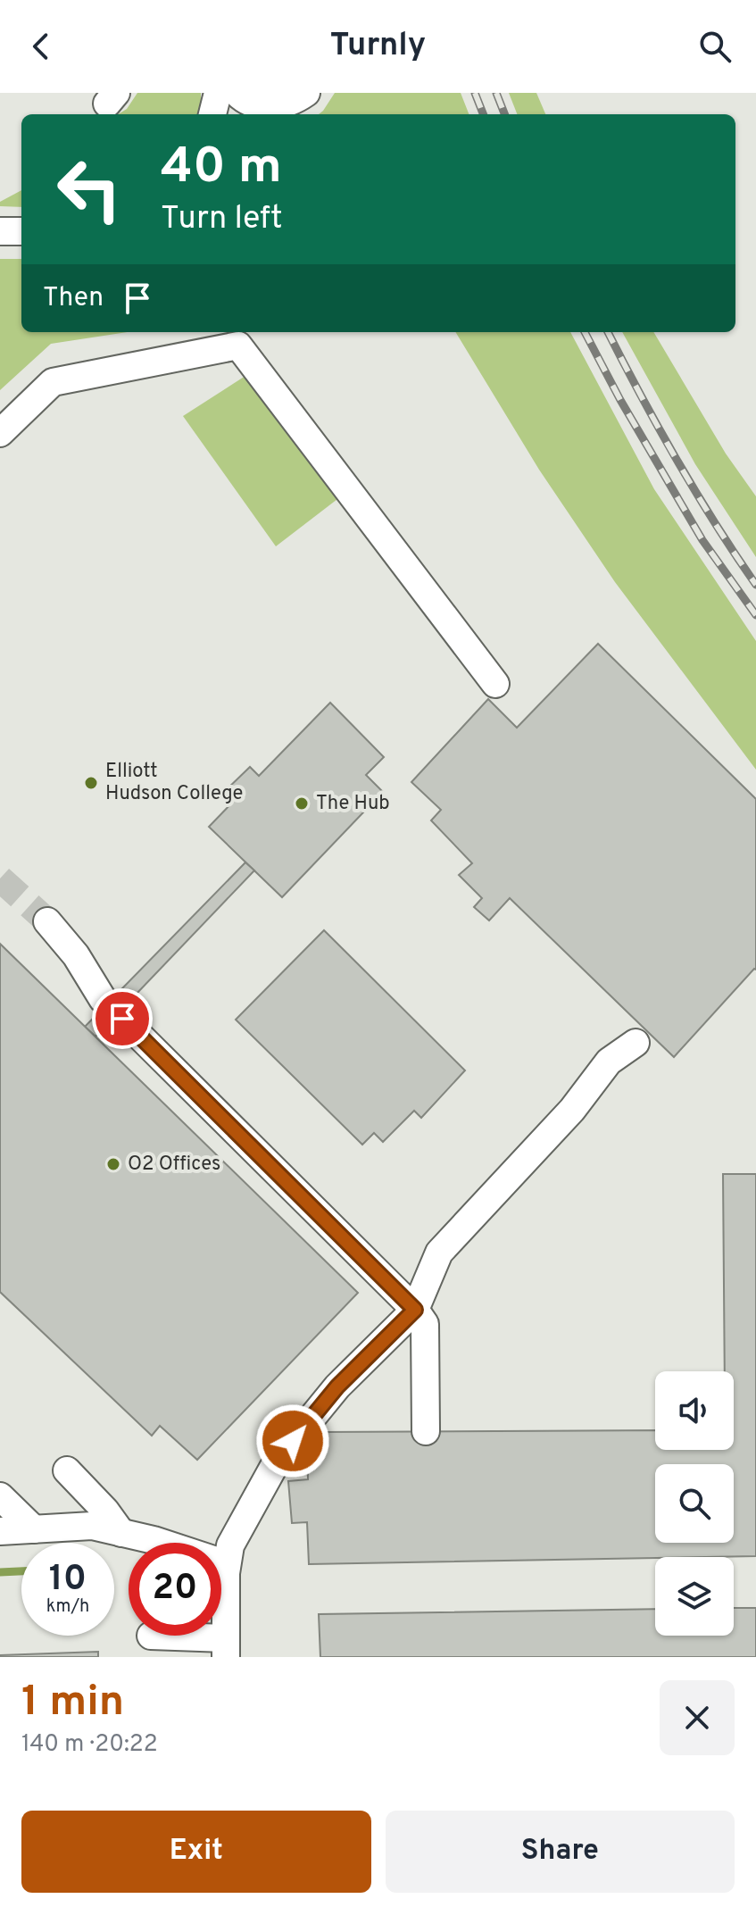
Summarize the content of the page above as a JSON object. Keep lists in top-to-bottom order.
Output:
{
  "places": ["Elliott Hudson College", "The Hub", "O2 Offices"],
  "page": {
    "header": "Turnly",
    "turn": ["40 m", "Turn left"],
    "then": "Then",
    "speed": "10 km/h",
    "limit": "20",
    "heading": ["1 min", "140 m · 20:22"],
    "buttons": ["Exit", "Share"]
  }
}
